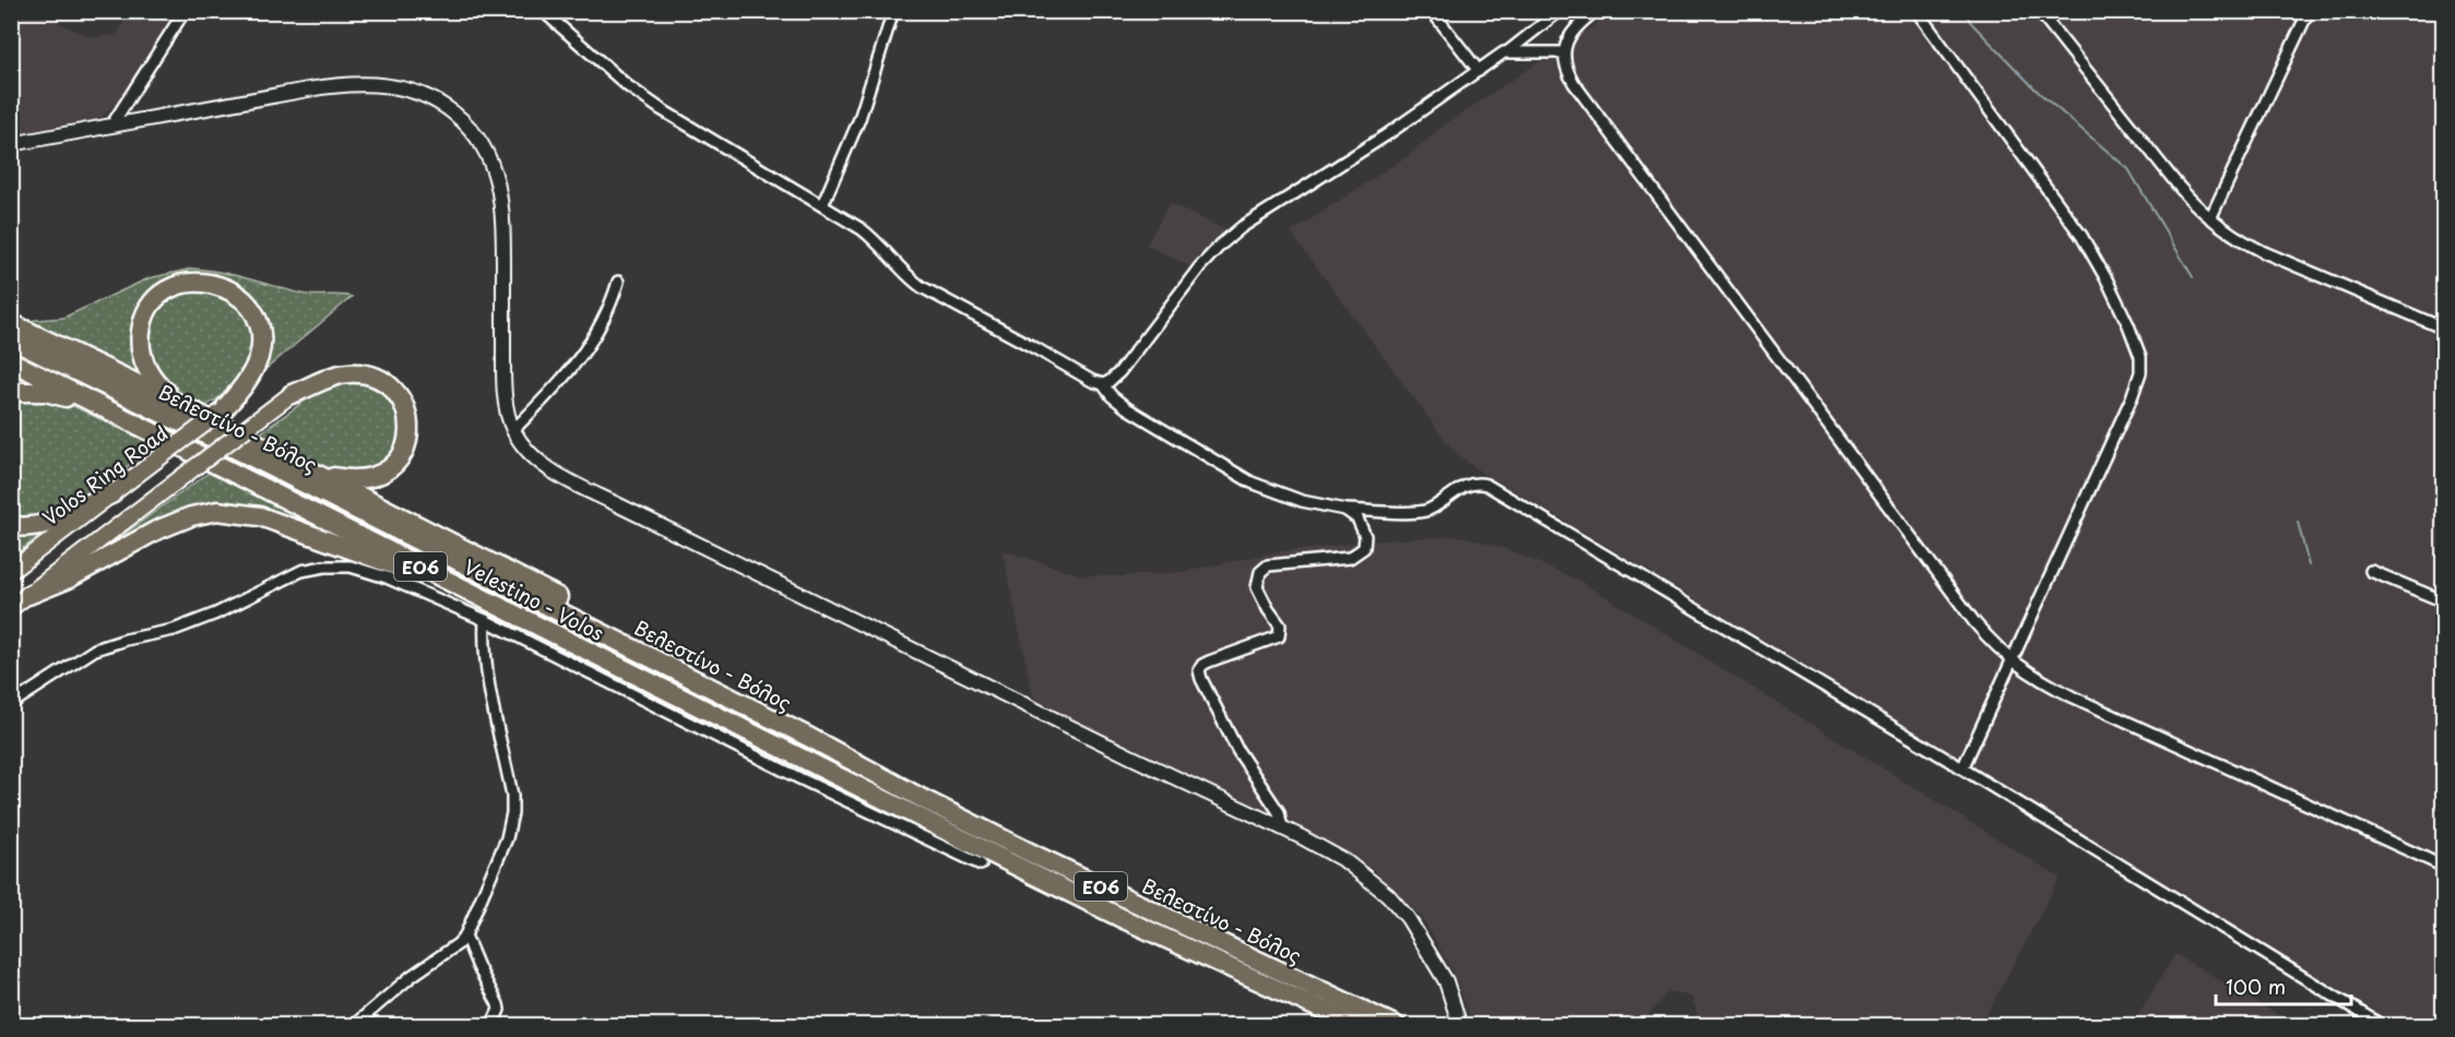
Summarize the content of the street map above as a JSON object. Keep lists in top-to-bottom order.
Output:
{
  "streets": {
    "highway": ["Βελεστίνο - Βόλος", "ΕΟ6", "Velestino - Volos"],
    "main road": ["Volos Ring Road"]
  },
  "scale_bar": "100 m"
}
